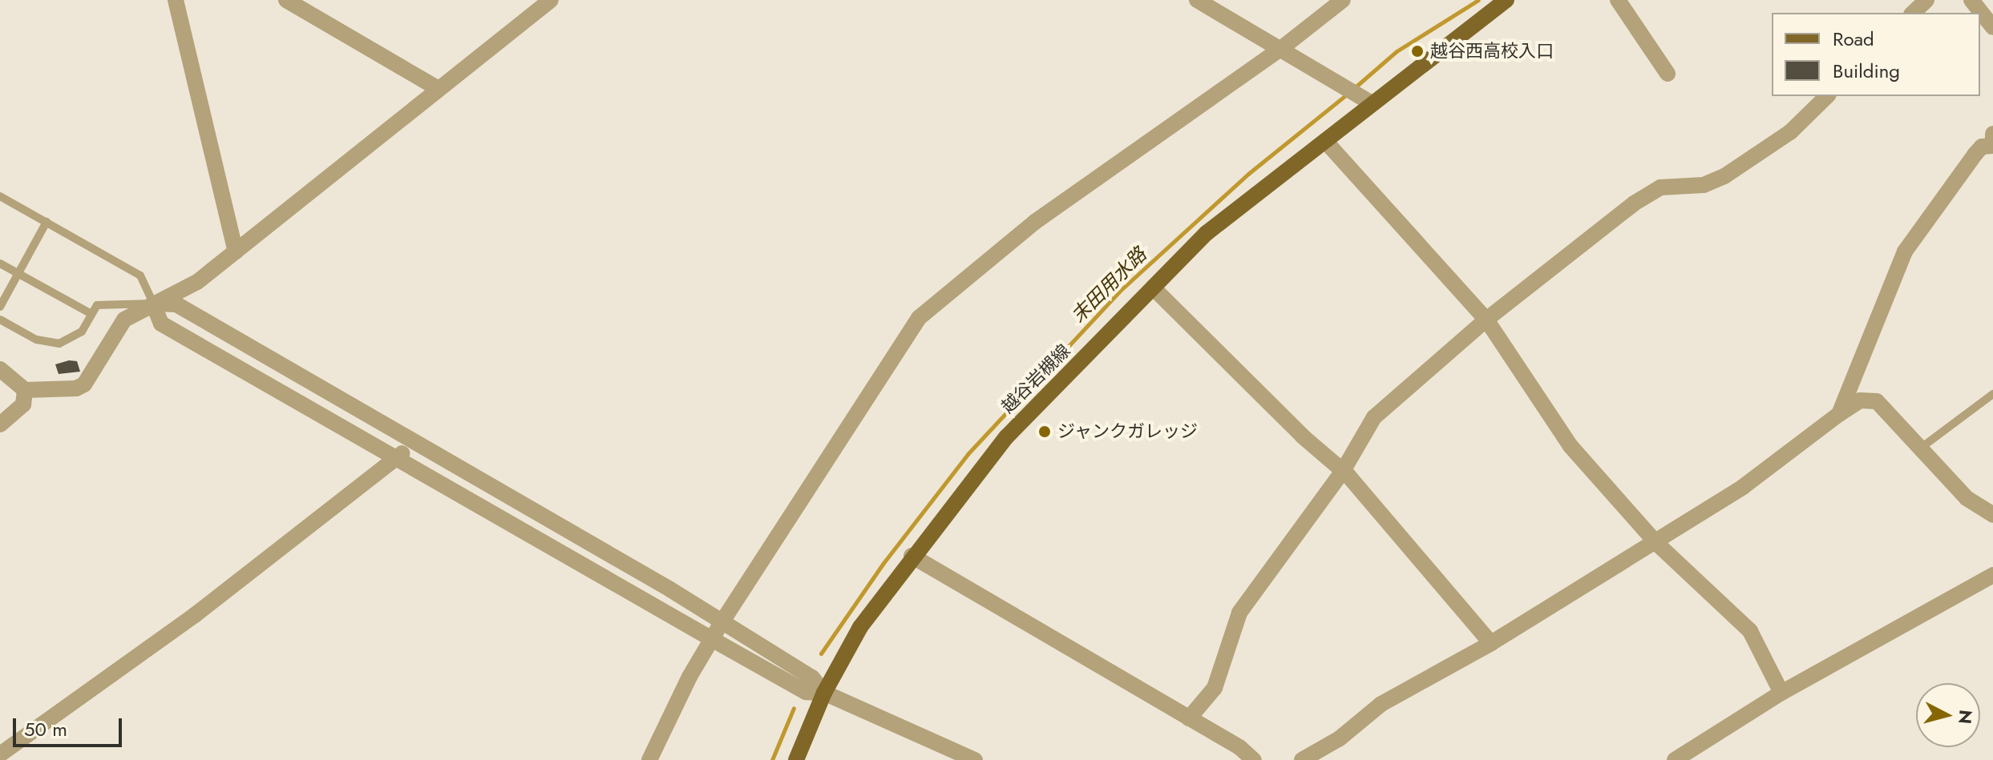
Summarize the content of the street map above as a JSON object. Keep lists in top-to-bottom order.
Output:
{
  "streets": {
    "main road": ["越谷岩槻線"]
  },
  "water": ["末田用水路"],
  "places": ["越谷西高校入口", "ジャンクガレッジ"],
  "legend": ["Road", "Building"],
  "scale_bar": "50 m",
  "north": "right"
}
